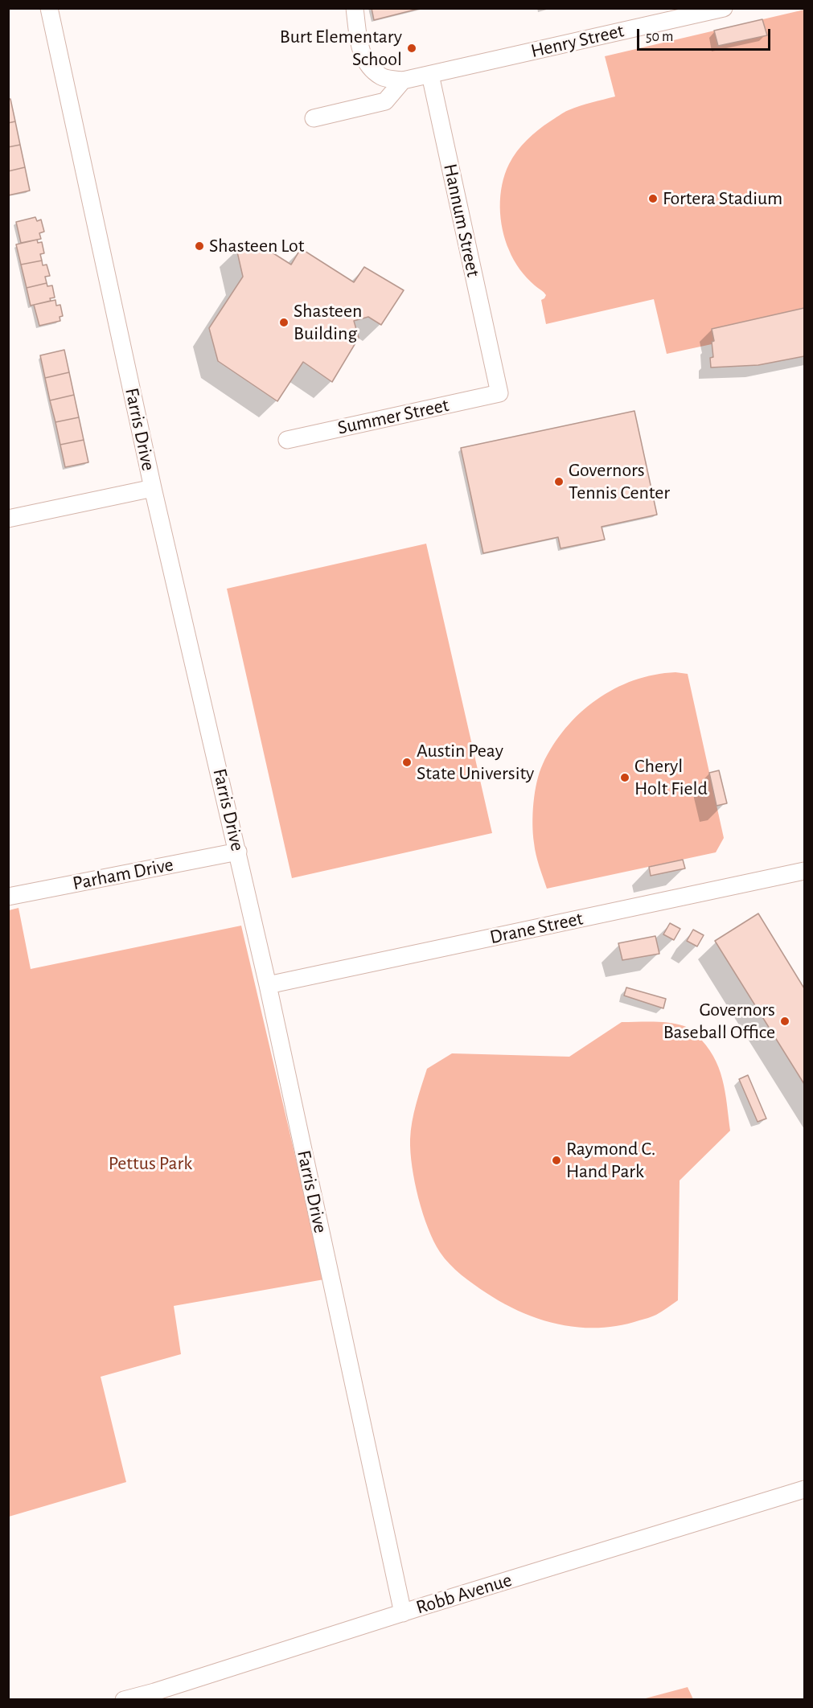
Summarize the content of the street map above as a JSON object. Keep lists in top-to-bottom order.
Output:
{
  "streets": {
    "street": [
      "Henry Street",
      "Hannum Street",
      "Summer Street",
      "Farris Drive",
      "Parham Drive",
      "Drane Street",
      "Robb Avenue"
    ]
  },
  "crossings": [
    ["Henry Street", "Hannum Street"],
    ["Hannum Street", "Summer Street"],
    ["Farris Drive", "Parham Drive"],
    ["Farris Drive", "Drane Street"],
    ["Farris Drive", "Robb Avenue"]
  ],
  "parks": ["Pettus Park"],
  "places": [
    "Burt Elementary School",
    "Fortera Stadium",
    "Shasteen Lot",
    "Shasteen Building",
    "Governors Tennis Center",
    "Austin Peay State University",
    "Cheryl Holt Field",
    "Governors Baseball Office",
    "Raymond C. Hand Park"
  ],
  "scale_bar": "50 m"
}
